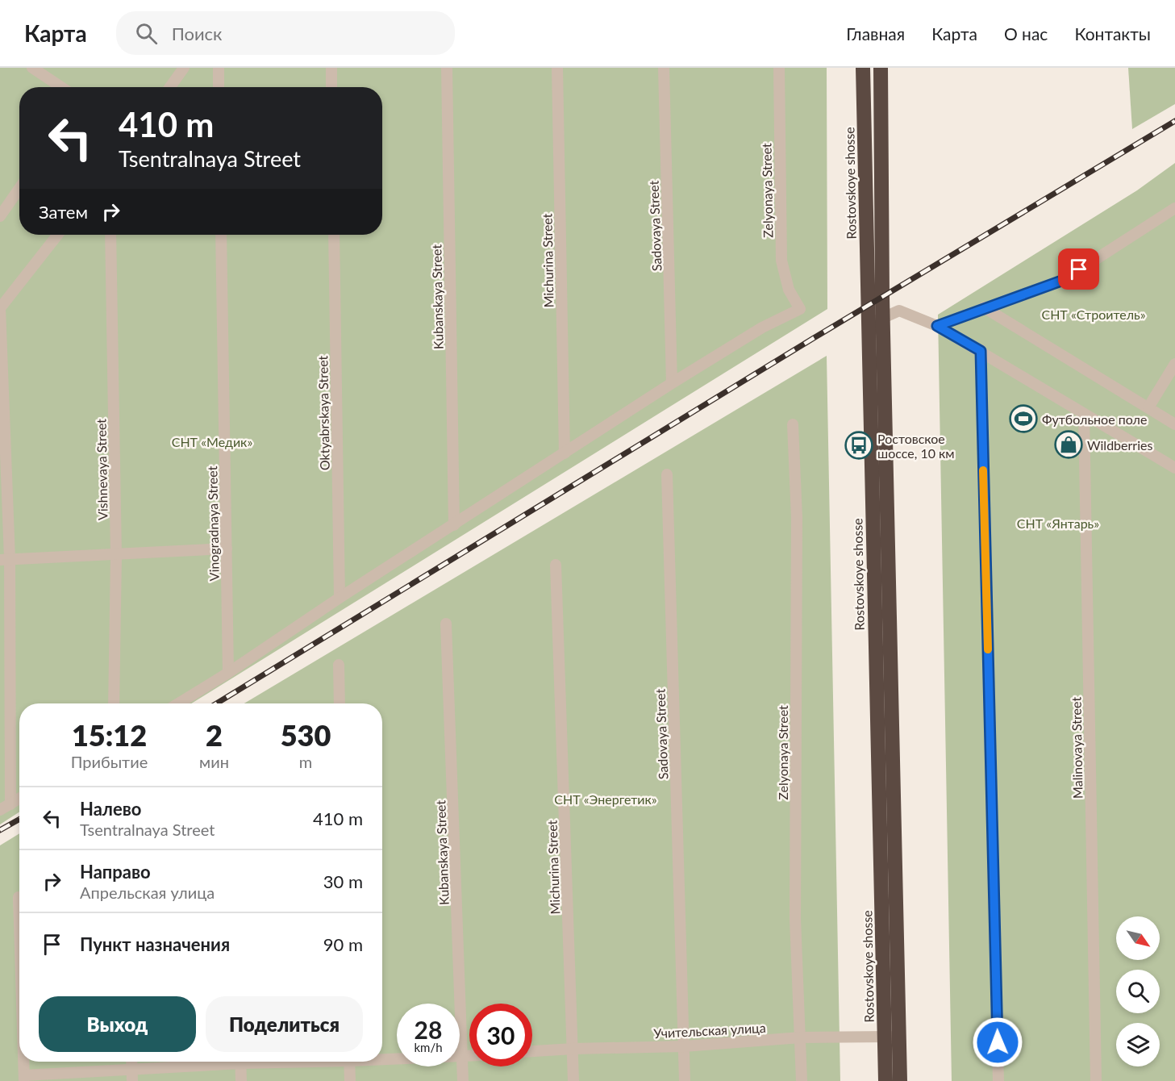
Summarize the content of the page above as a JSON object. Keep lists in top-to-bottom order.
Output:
{
  "streets": {
    "highway": ["Rostovskoye shosse"],
    "street": [
      "Zelyonaya Street",
      "Sadovaya Street",
      "Michurina Street",
      "Kubanskaya Street",
      "Oktyabrskaya Street",
      "Vishnevaya Street",
      "Vinogradnaya Street",
      "Malinovaya Street",
      "Учительская улица"
    ]
  },
  "crossings": [
    ["Rostovskoye shosse", "Учительская улица"],
    ["Zelyonaya Street", "Sadovaya Street"],
    ["Zelyonaya Street", "Учительская улица"],
    ["Sadovaya Street", "Учительская улица"],
    ["Michurina Street", "Учительская улица"]
  ],
  "parks": [
    "СНТ «Строитель»",
    "СНТ «Медик»",
    "СНТ «Янтарь»",
    "СНТ «Энергетик»"
  ],
  "places": {
    "sports": ["Футбольное поле"],
    "shop": ["Wildberries"],
    "bus stop": ["Ростовское шоссе, 10 км"]
  },
  "north": "bottom right",
  "page": {
    "header": "Карта",
    "search": "Поиск",
    "nav": [
      "Главная",
      "Карта",
      "О нас",
      "Контакты"
    ],
    "turn": ["410 m", "Tsentralnaya Street"],
    "then": "Затем",
    "eta": [
      "15:12",
      "Прибытие",
      "2",
      "мин",
      "530",
      "m"
    ],
    "list": [
      {
        "name": "Налево",
        "note": "Tsentralnaya Street",
        "value": "410 m"
      },
      {
        "name": "Направо",
        "note": "Апрельская улица",
        "value": "30 m"
      },
      {
        "name": "Пункт назначения",
        "value": "90 m"
      }
    ],
    "buttons": ["Выход", "Поделиться"],
    "speed": "28 km/h",
    "limit": "30"
  }
}
